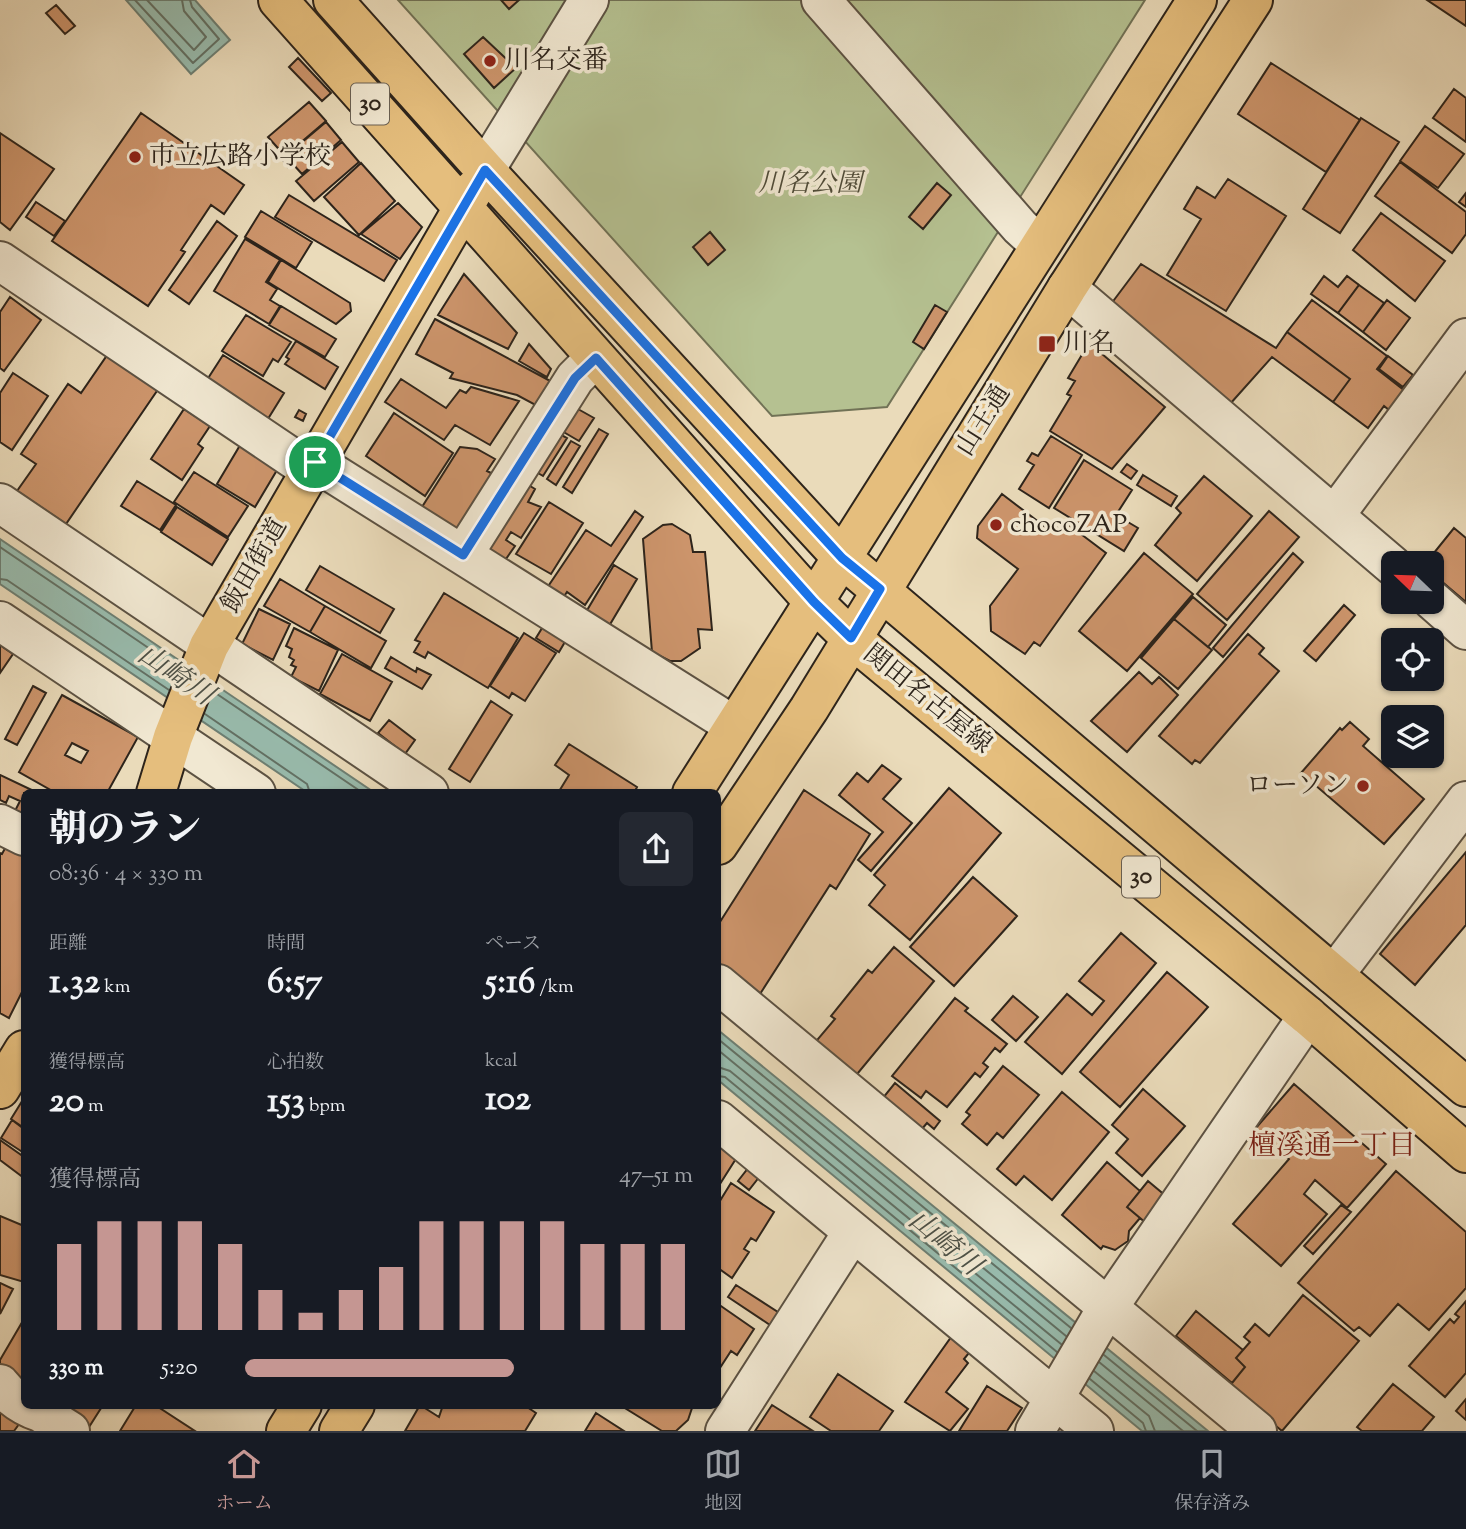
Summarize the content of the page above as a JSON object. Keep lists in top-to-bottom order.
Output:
{
  "streets": {
    "main road": [
      "30",
      "山王通",
      "飯田街道",
      "関田名古屋線"
    ]
  },
  "crossings": [
    ["山王通", "関田名古屋線"],
    ["飯田街道", "関田名古屋線"]
  ],
  "districts": ["檀溪通一丁目"],
  "water": ["山崎川"],
  "parks": ["川名公園"],
  "places": {
    "other": [
      "川名交番",
      "市立広路小学校",
      "chocoZAP",
      "ローソン"
    ],
    "transit": ["川名"]
  },
  "north": "top left",
  "page": {
    "heading": ["朝のラン", "08:36 · 4 × 330 m"],
    "stats": [
      ["距離", "1.32 km"],
      ["時間", "6:57"],
      ["ペース", "5:16 /km"],
      ["獲得標高", "20 m"],
      ["心拍数", "153 bpm"],
      ["kcal", "102"]
    ],
    "chart": ["獲得標高", "47–51 m"],
    "list": [
      {
        "name": "330 m",
        "note": "5:20"
      }
    ],
    "tabs": ["ホーム", "地図", "保存済み"]
  }
}
